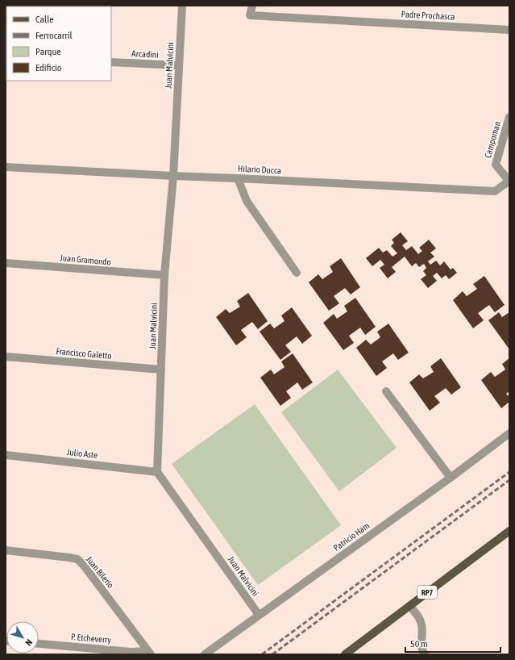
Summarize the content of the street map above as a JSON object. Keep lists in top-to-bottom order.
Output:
{
  "streets": {
    "main road": ["RP7"],
    "street": [
      "Padre Prochasca",
      "Arcadini",
      "Juan Malvicini",
      "Campoman",
      "Hilario Ducca",
      "Juan Gramondo",
      "Francisco Galetto",
      "Julio Aste",
      "Patricio Ham",
      "Juan Bilerio",
      "P. Etcheverry"
    ]
  },
  "crossings": [
    ["Arcadini", "Juan Malvicini"],
    ["Juan Malvicini", "Hilario Ducca"],
    ["Juan Malvicini", "Juan Gramondo"],
    ["Juan Malvicini", "Francisco Galetto"],
    ["Juan Malvicini", "Julio Aste"],
    ["Juan Malvicini", "Patricio Ham"],
    ["Campoman", "Hilario Ducca"],
    ["Juan Bilerio", "P. Etcheverry"]
  ],
  "legend": [
    "Calle",
    "Ferrocarril",
    "Parque",
    "Edificio"
  ],
  "scale_bar": "50 m",
  "north": "bottom right"
}
